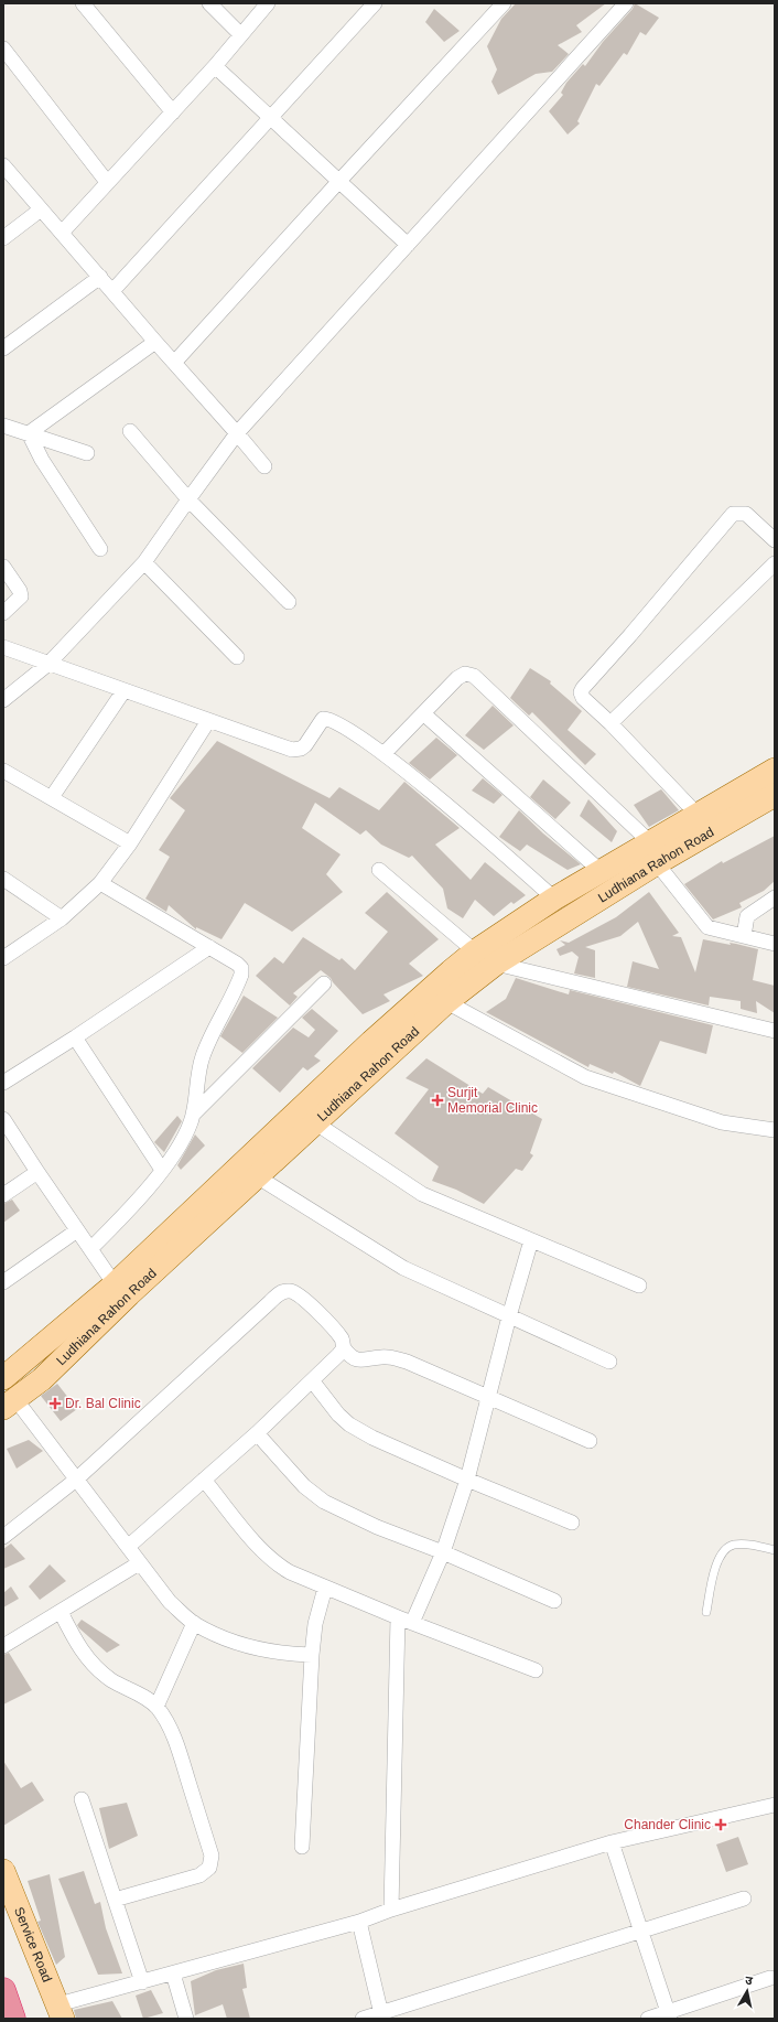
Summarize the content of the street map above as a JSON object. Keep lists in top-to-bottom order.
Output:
{
  "streets": {
    "main road": ["Ludhiana Rahon Road", "Service Road"]
  },
  "places": {
    "health": ["Surjit Memorial Clinic", "Dr. Bal Clinic", "Chander Clinic"]
  },
  "north": "top"
}
